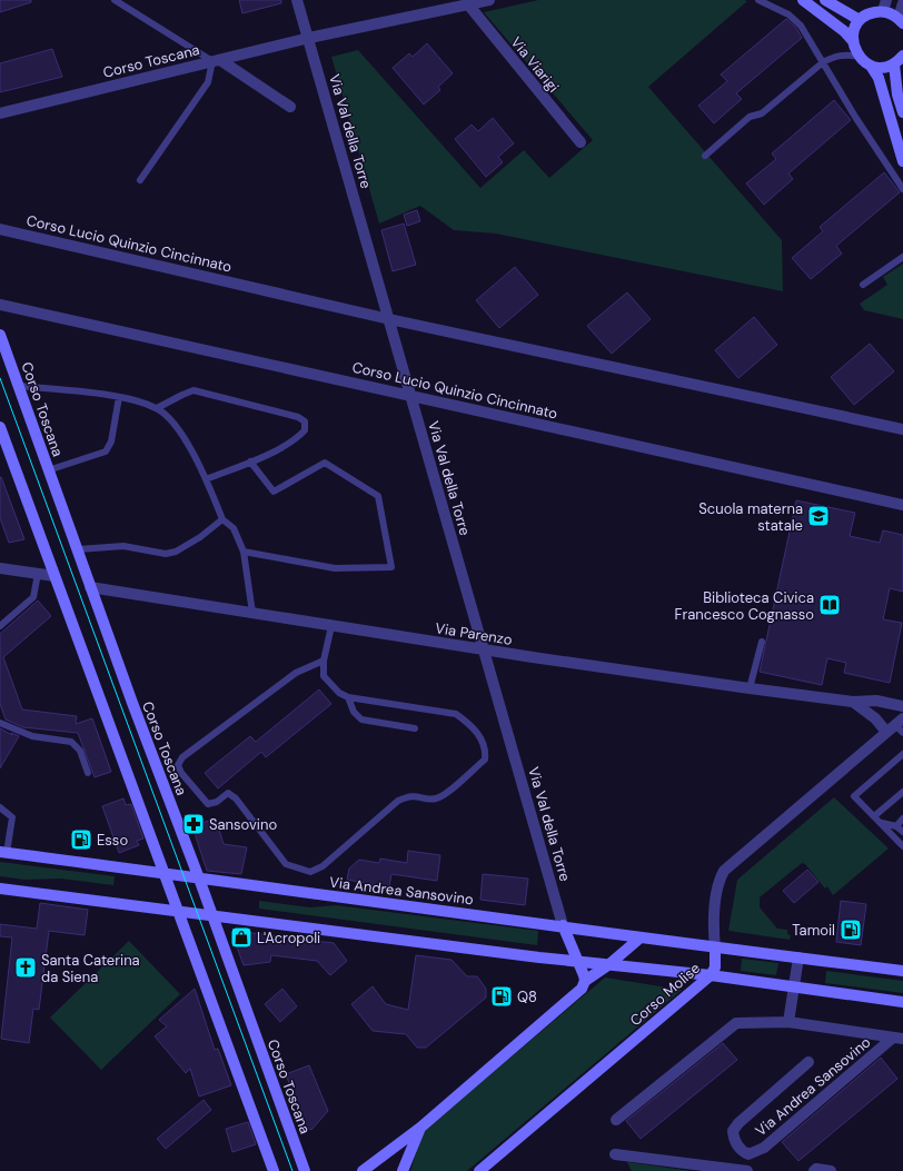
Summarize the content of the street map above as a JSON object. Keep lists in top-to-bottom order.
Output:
{
  "streets": {
    "street": [
      "Corso Toscana",
      "Via Viarigi",
      "Via Val della Torre",
      "Corso Lucio Quinzio Cincinnato",
      "Via Parenzo",
      "Via Andrea Sansovino",
      "Corso Molise"
    ]
  },
  "crossings": [
    ["Corso Toscana", "Via Viarigi"],
    ["Corso Toscana", "Via Val della Torre"],
    ["Corso Toscana", "Via Parenzo"],
    ["Corso Toscana", "Via Andrea Sansovino"],
    ["Via Val della Torre", "Corso Lucio Quinzio Cincinnato"],
    ["Via Val della Torre", "Via Parenzo"],
    ["Via Val della Torre", "Via Andrea Sansovino"],
    ["Via Parenzo", "Corso Molise"],
    ["Via Andrea Sansovino", "Corso Molise"]
  ],
  "places": {
    "school or university": ["Scuola materna statale"],
    "library": ["Biblioteca Civica Francesco Cognasso"],
    "pharmacy": ["Sansovino"],
    "fuel station": ["Esso", "Tamoil", "Q8"],
    "shop": ["L'Acropoli"],
    "church": ["Santa Caterina da Siena"]
  }
}
